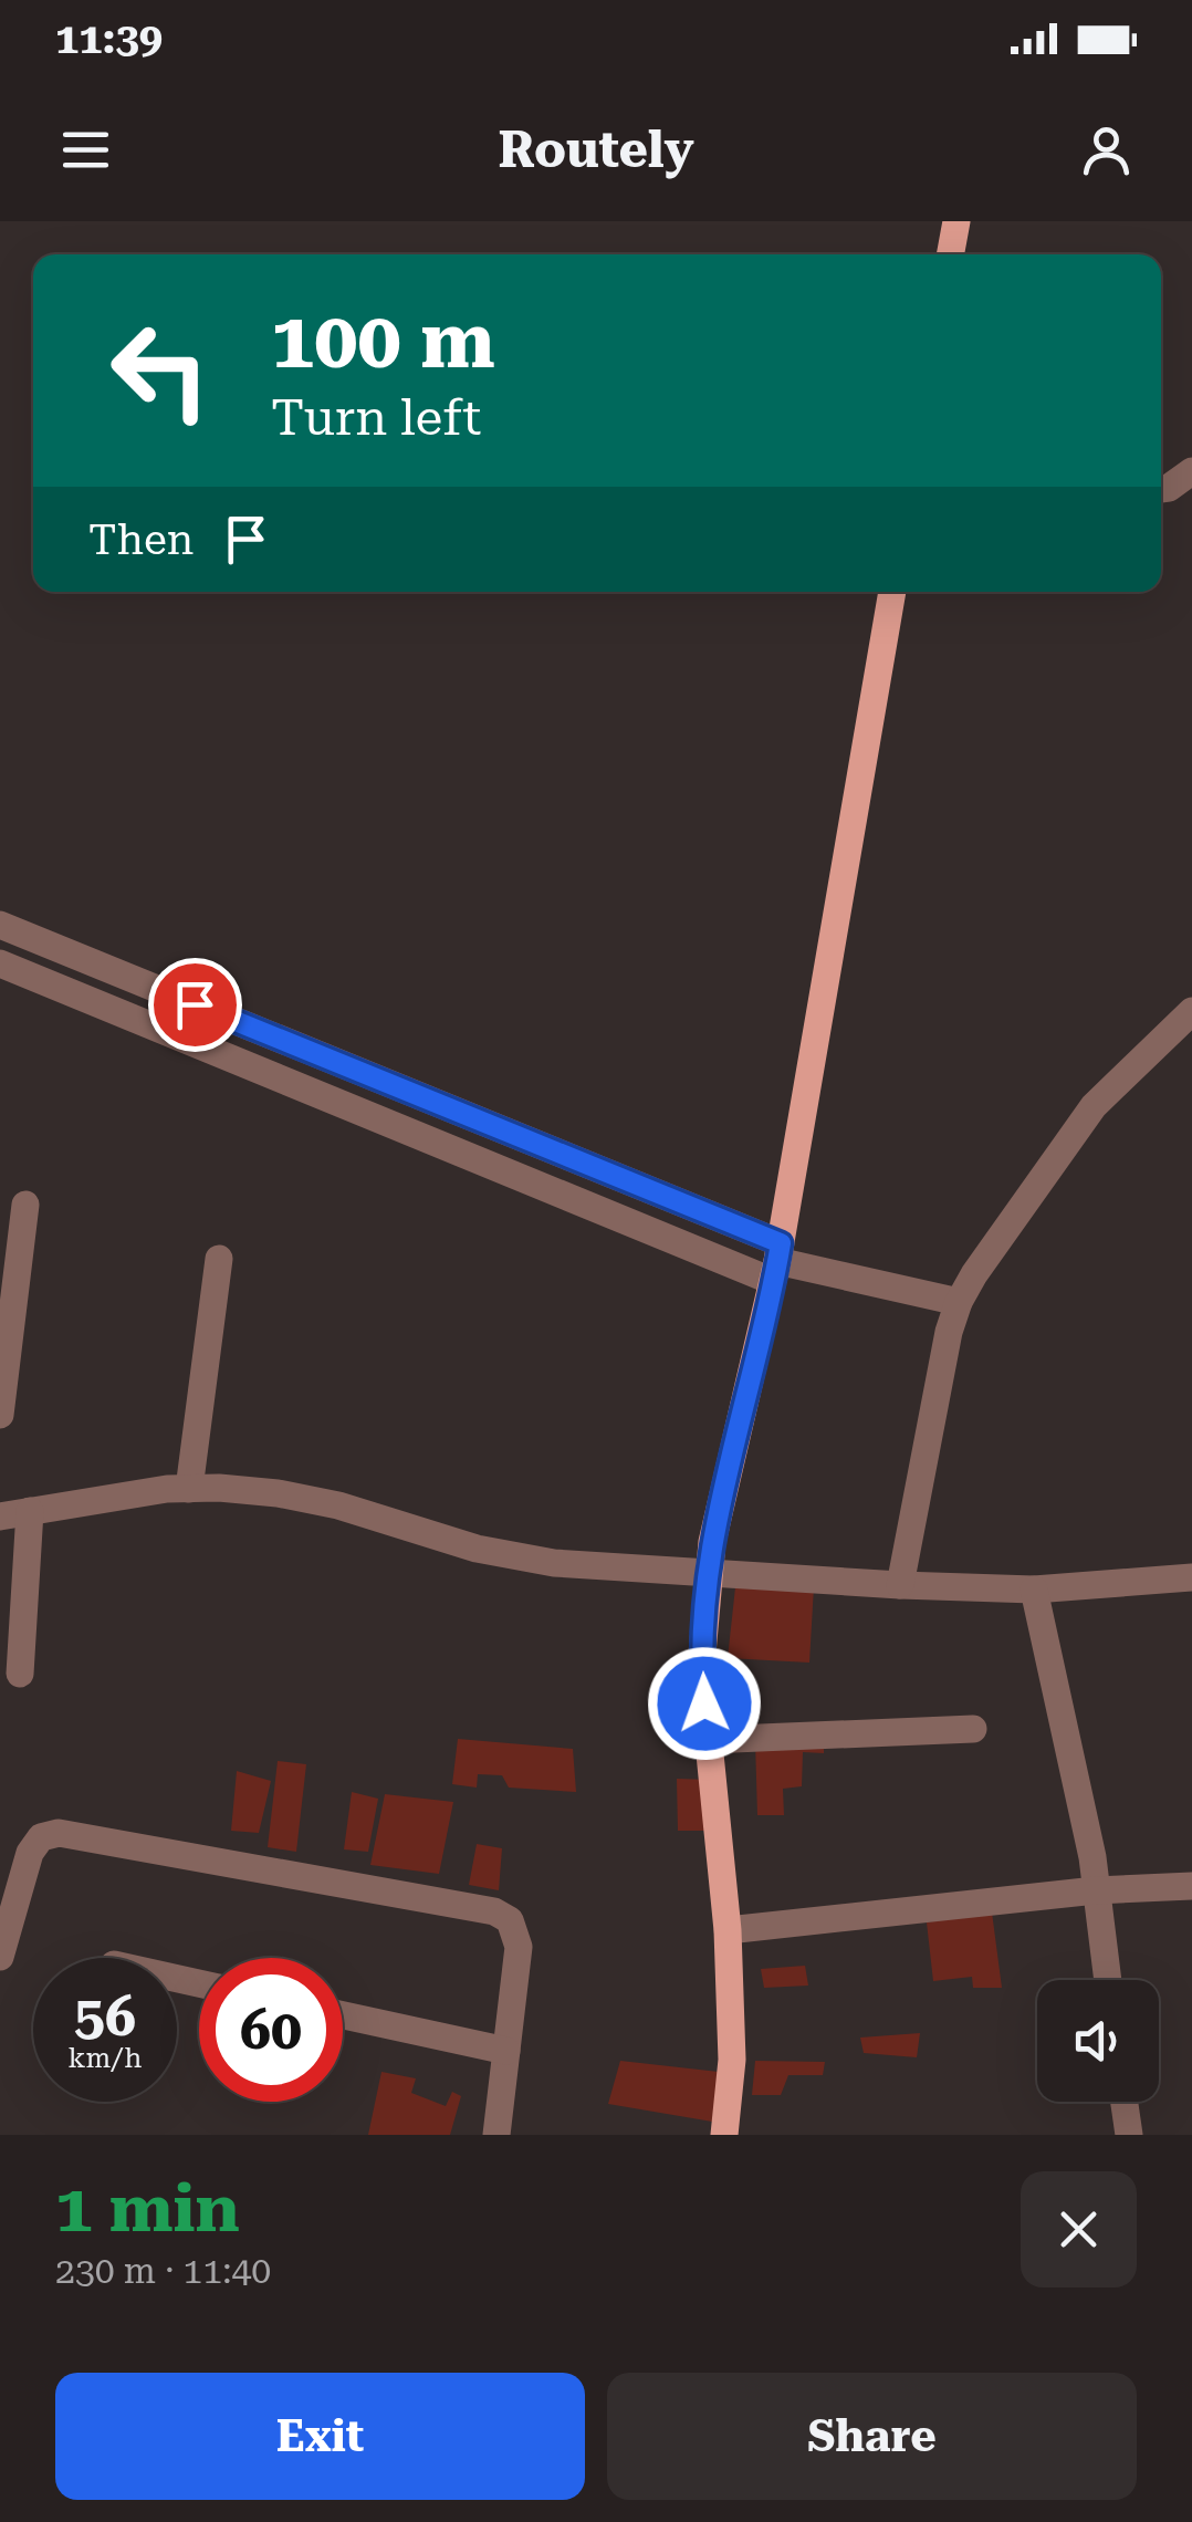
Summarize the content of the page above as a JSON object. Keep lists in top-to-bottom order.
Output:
{
  "page": {
    "status": "11:39",
    "header": "Routely",
    "turn": ["100 m", "Turn left"],
    "then": "Then",
    "speed": "56 km/h",
    "limit": "60",
    "heading": ["1 min", "230 m · 11:40"],
    "buttons": ["Exit", "Share"]
  }
}
